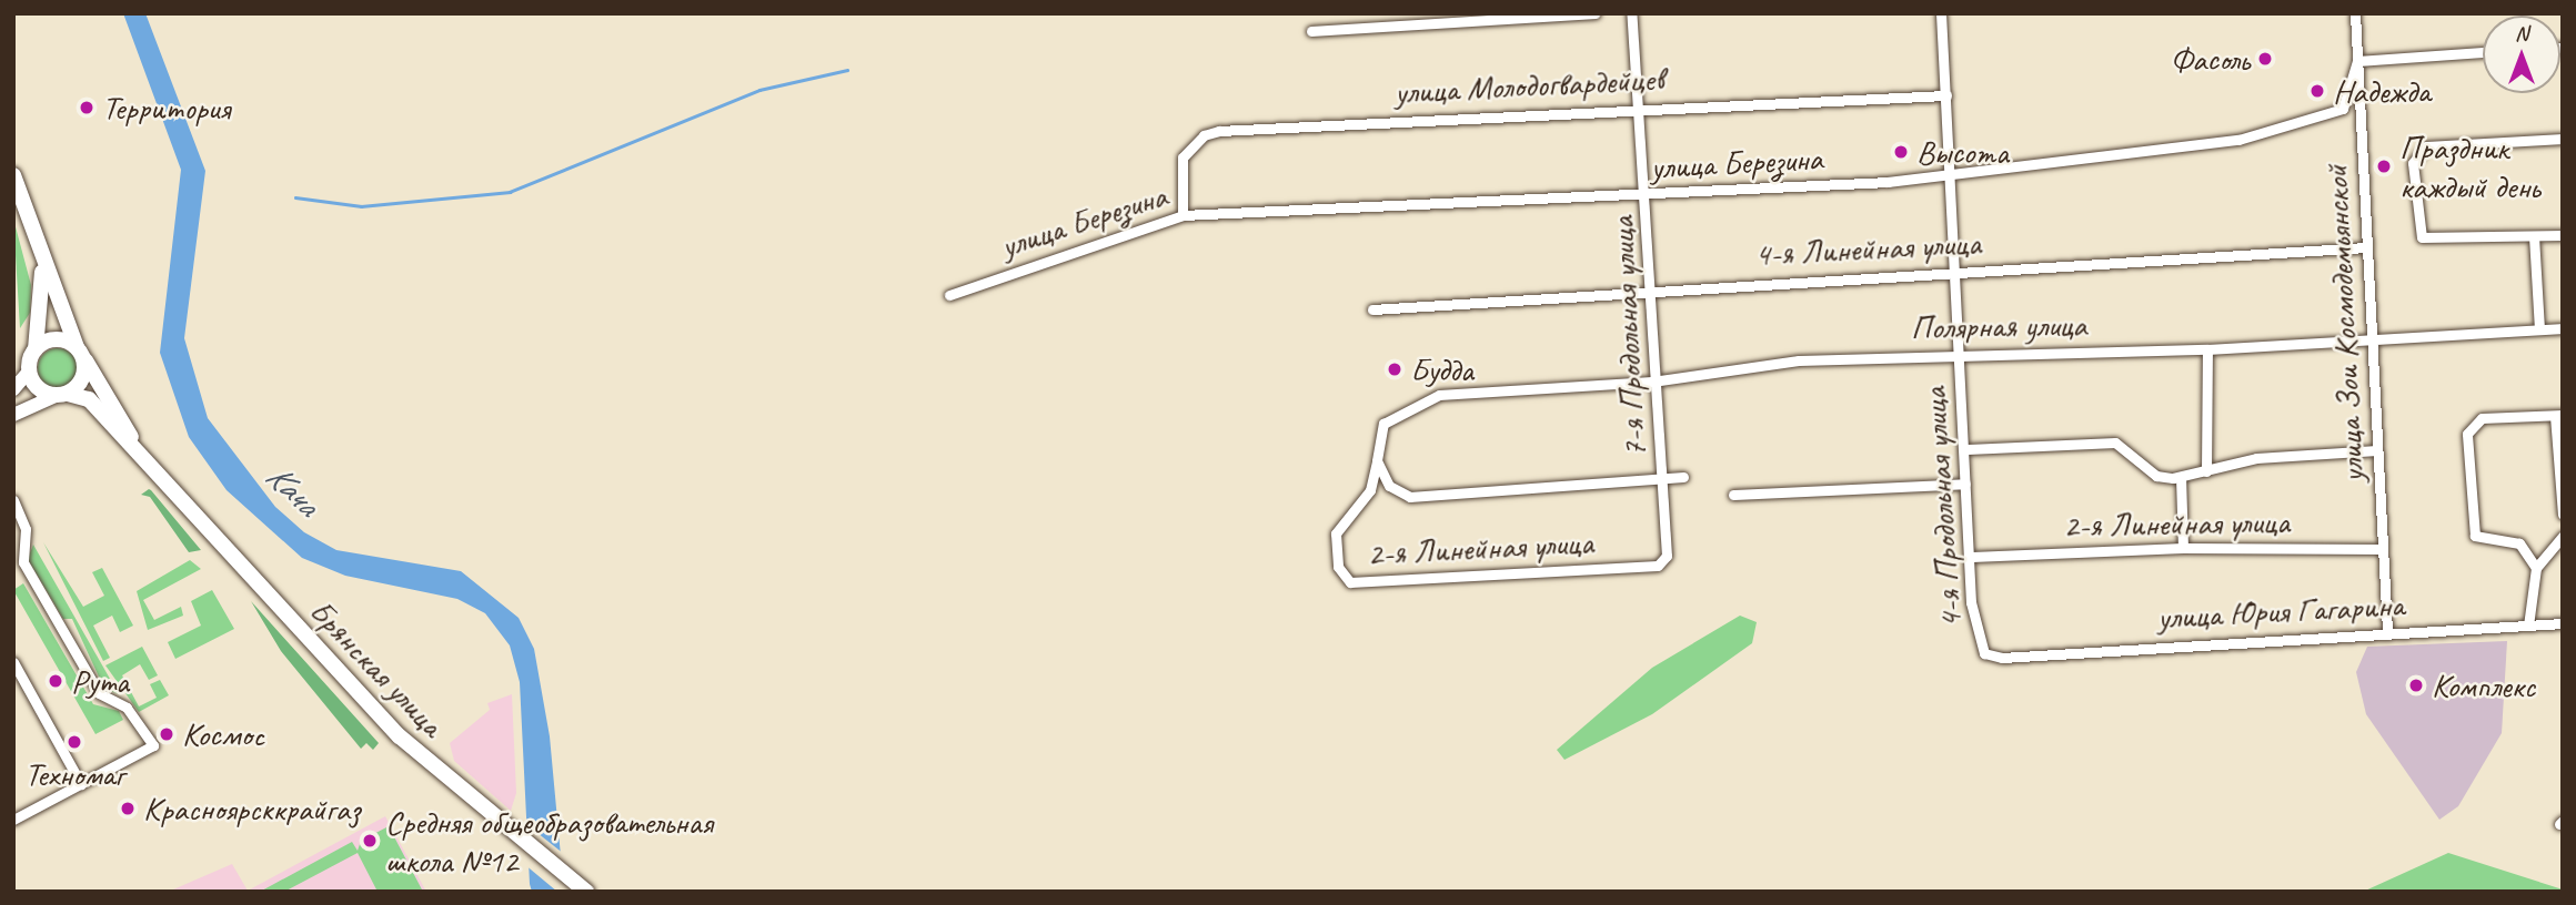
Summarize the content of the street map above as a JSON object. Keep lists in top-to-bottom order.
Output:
{
  "streets": {
    "highway": ["Брянская улица"],
    "street": [
      "улица Молодогвардейцев",
      "улица Березина",
      "4-я Линейная улица",
      "улица Зои Космодемьянской",
      "Полярная улица",
      "7-я Продольная улица",
      "4-я Продольная улица",
      "2-я Линейная улица",
      "улица Юрия Гагарина"
    ]
  },
  "crossings": [
    ["улица Молодогвардейцев", "улица Березина"],
    ["улица Молодогвардейцев", "7-я Продольная улица"],
    ["улица Молодогвардейцев", "4-я Продольная улица"],
    ["улица Березина", "улица Зои Космодемьянской"],
    ["улица Березина", "7-я Продольная улица"],
    ["улица Березина", "4-я Продольная улица"],
    ["4-я Линейная улица", "улица Зои Космодемьянской"],
    ["4-я Линейная улица", "7-я Продольная улица"],
    ["4-я Линейная улица", "4-я Продольная улица"],
    ["улица Зои Космодемьянской", "Полярная улица"],
    ["улица Зои Космодемьянской", "2-я Линейная улица"],
    ["улица Зои Космодемьянской", "улица Юрия Гагарина"],
    ["Полярная улица", "7-я Продольная улица"],
    ["Полярная улица", "4-я Продольная улица"],
    ["Полярная улица", "2-я Линейная улица"],
    ["7-я Продольная улица", "2-я Линейная улица"],
    ["4-я Продольная улица", "2-я Линейная улица"],
    ["4-я Продольная улица", "улица Юрия Гагарина"]
  ],
  "water": ["Кача"],
  "places": [
    "Фасоль",
    "Надежда",
    "Территория",
    "Высота",
    "Праздник каждый день",
    "Будда",
    "Рута",
    "Комплекс",
    "Космос",
    "Техномаг",
    "Красноярсккрайгаз",
    "Средняя общеобразовательная школа №12"
  ],
  "north": "top"
}
